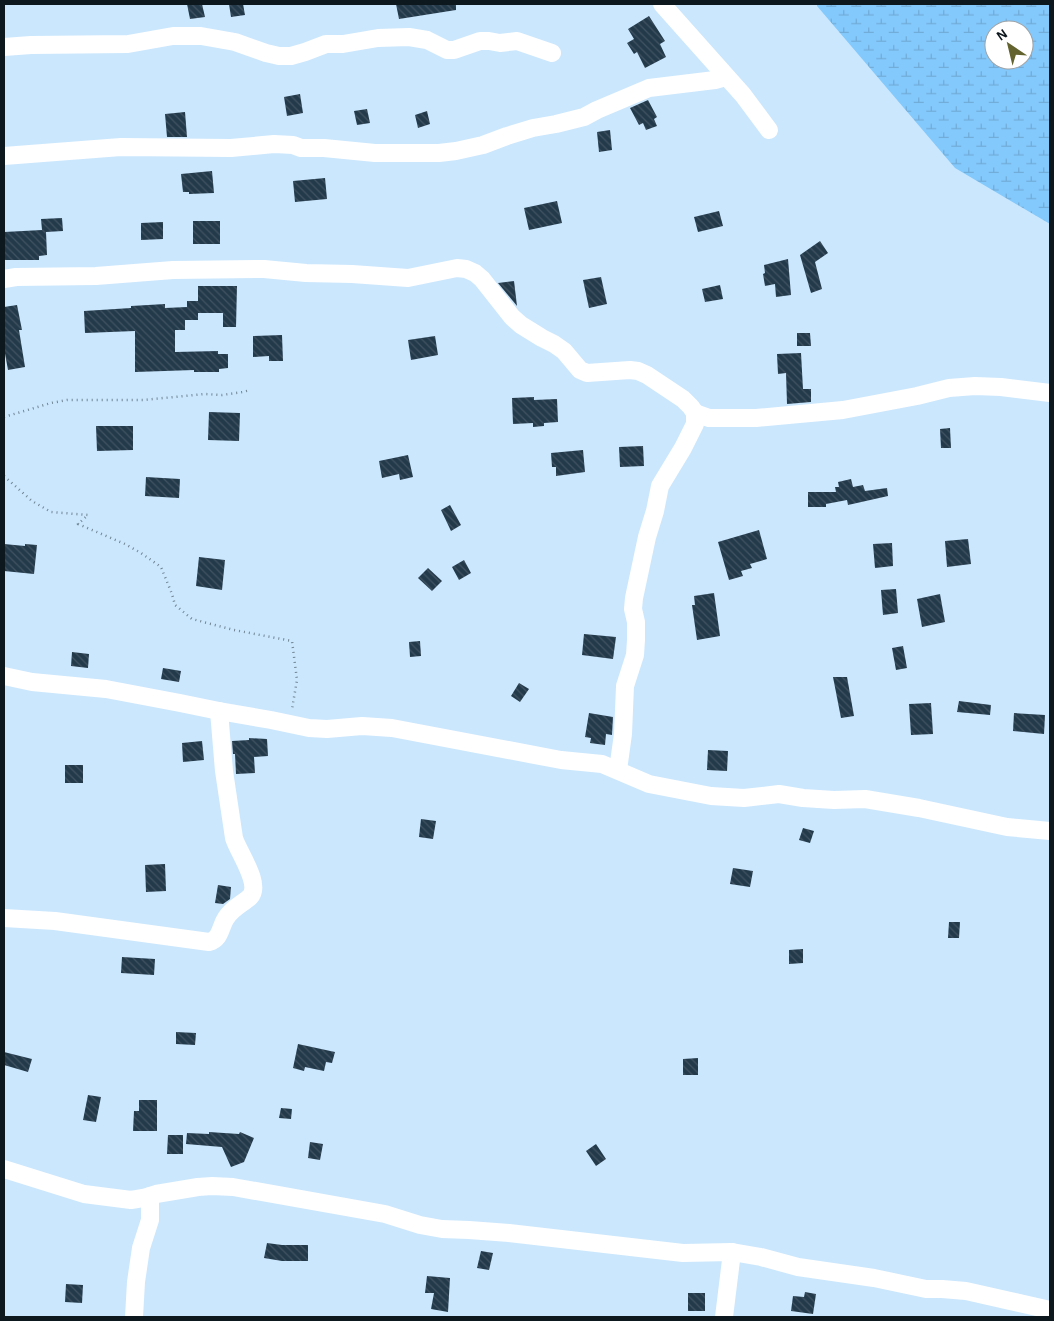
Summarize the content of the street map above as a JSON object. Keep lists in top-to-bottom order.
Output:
{
  "north": "top left"
}
